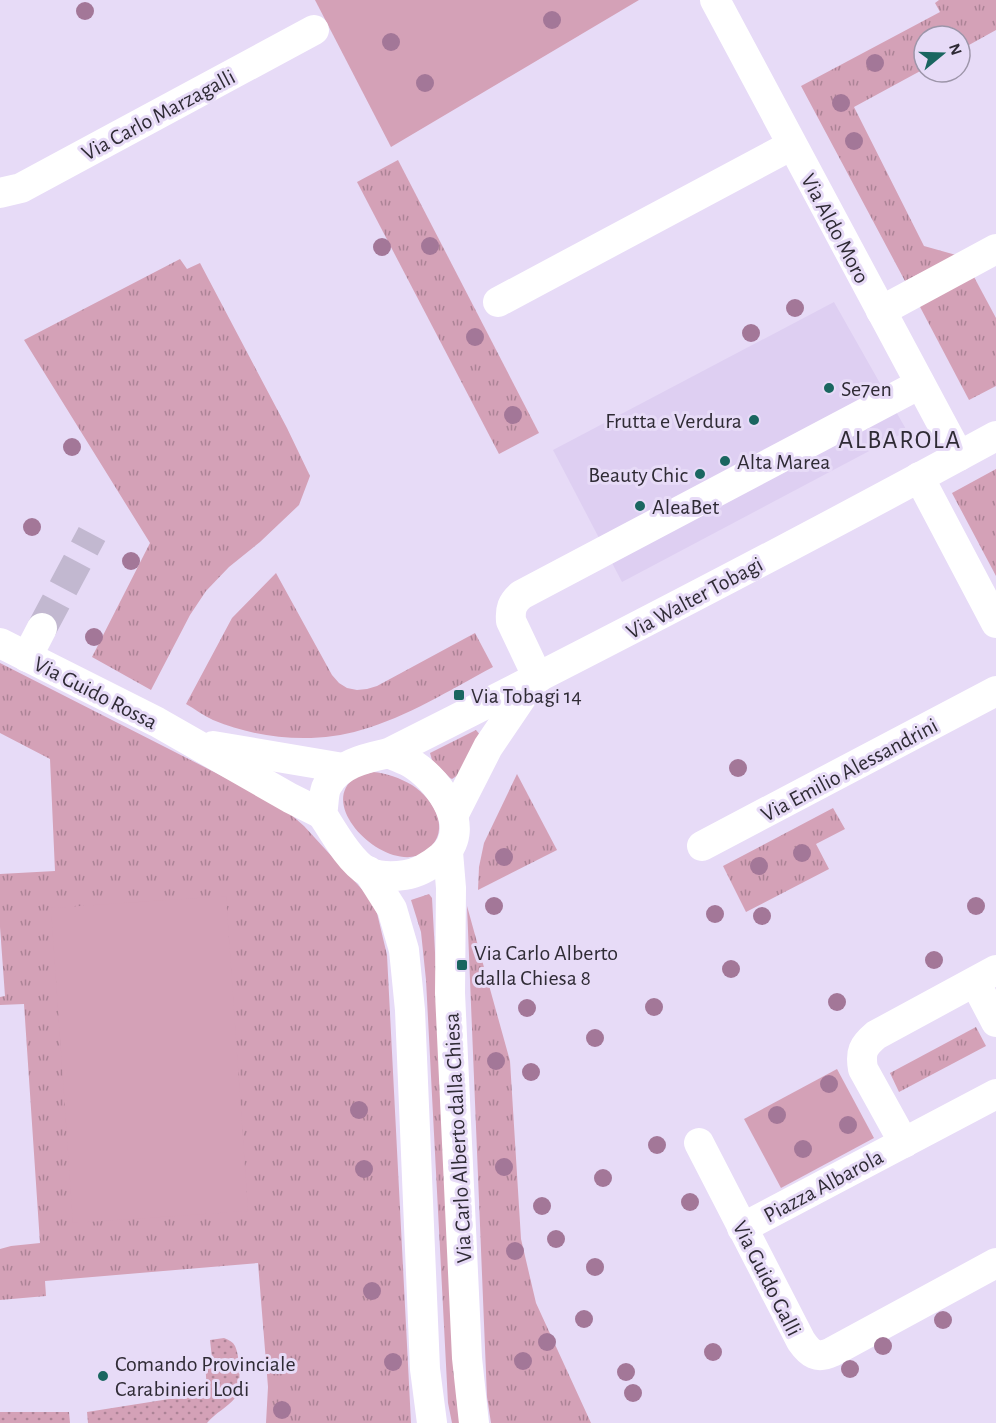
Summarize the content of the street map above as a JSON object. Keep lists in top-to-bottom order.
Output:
{
  "streets": {
    "street": [
      "Via Carlo Marzagalli",
      "Via Aldo Moro",
      "Via Walter Tobagi",
      "Via Guido Rossa",
      "Via Emilio Alessandrini",
      "Via Carlo Alberto dalla Chiesa",
      "Piazza Albarola",
      "Via Guido Galli"
    ]
  },
  "crossings": [
    ["Via Aldo Moro", "Via Walter Tobagi"],
    ["Via Walter Tobagi", "Via Guido Rossa"],
    ["Via Walter Tobagi", "Via Carlo Alberto dalla Chiesa"],
    ["Via Guido Rossa", "Via Carlo Alberto dalla Chiesa"],
    ["Piazza Albarola", "Via Guido Galli"]
  ],
  "districts": ["ALBAROLA"],
  "places": {
    "other": [
      "Se7en",
      "Frutta e Verdura",
      "Alta Marea",
      "Beauty Chic",
      "AleaBet",
      "Comando Provinciale Carabinieri Lodi"
    ],
    "transit": ["Via Tobagi 14", "Via Carlo Alberto dalla Chiesa 8"]
  },
  "north": "right"
}
